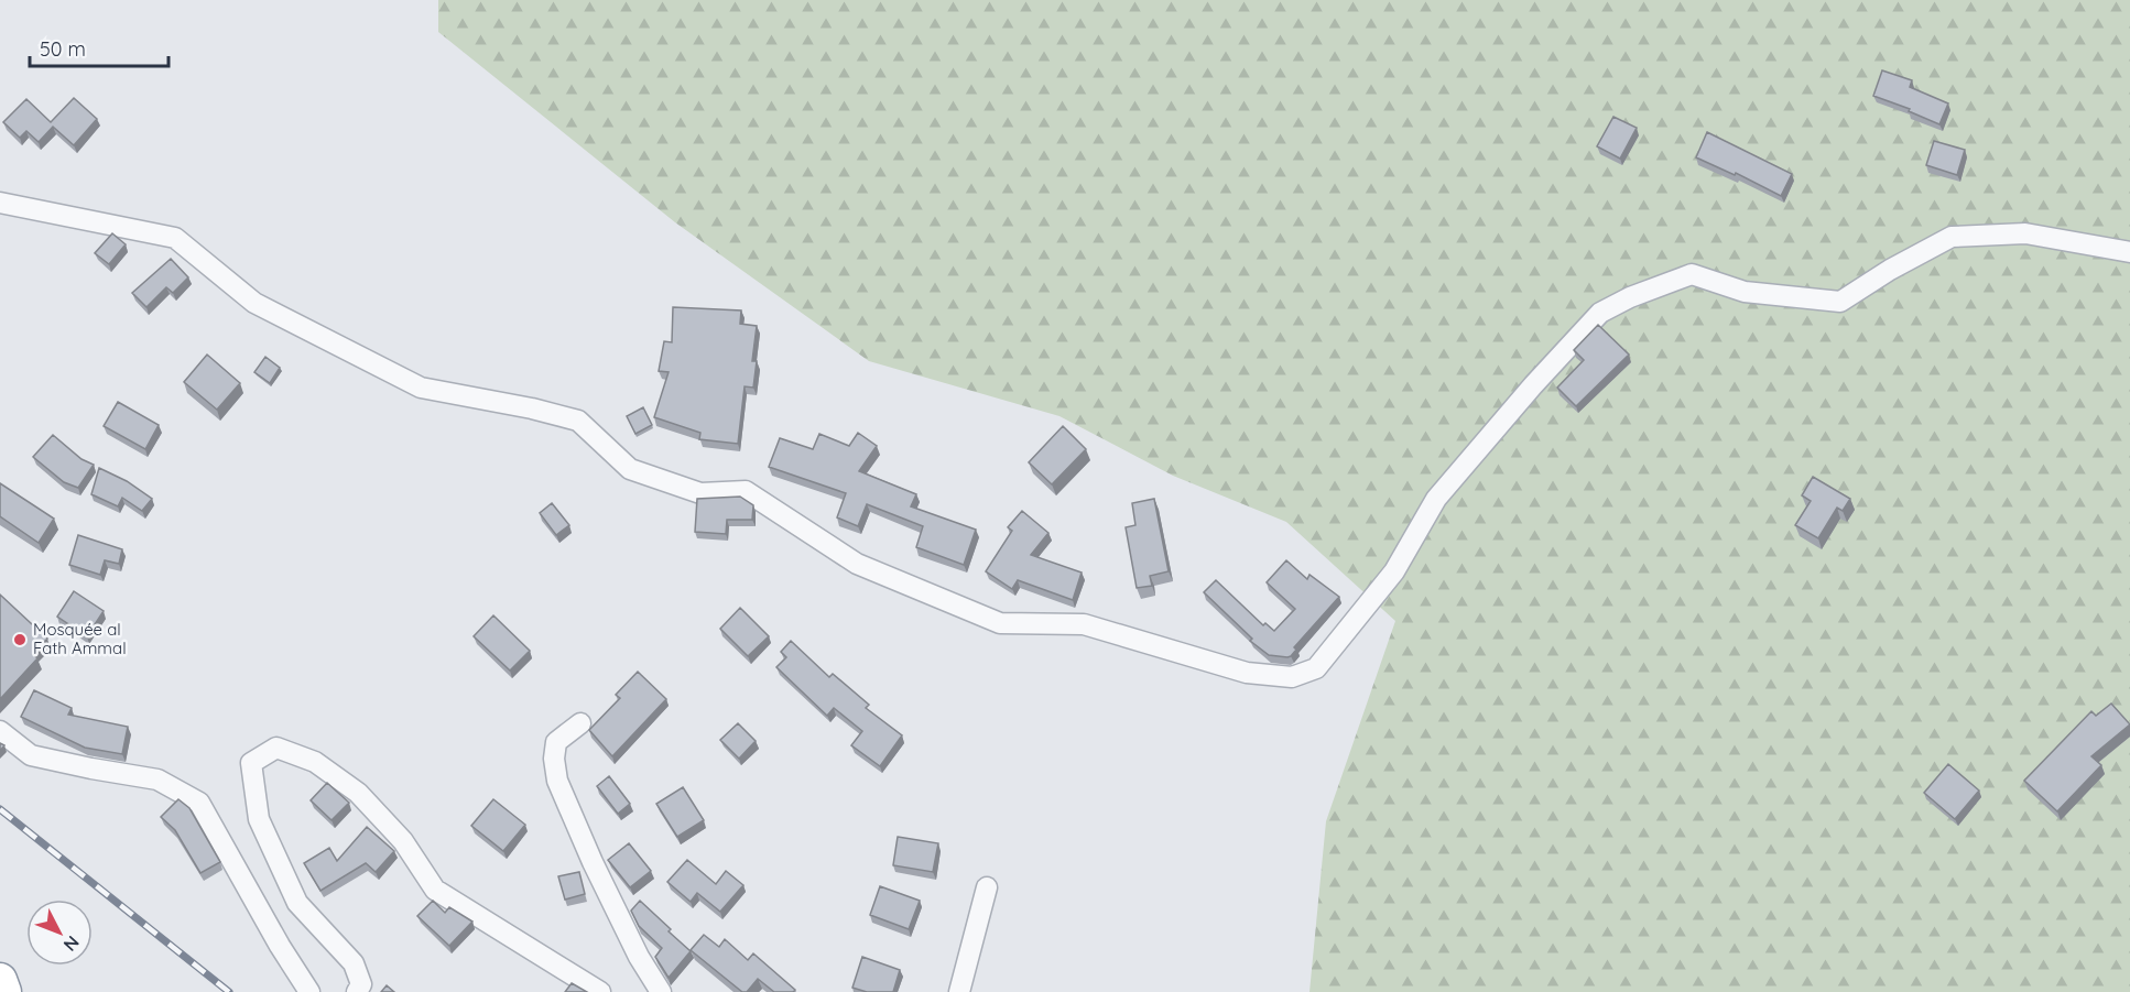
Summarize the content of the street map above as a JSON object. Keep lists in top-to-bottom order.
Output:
{
  "places": ["Mosquée al Fath Ammal"],
  "scale_bar": "50 m",
  "north": "bottom right"
}
